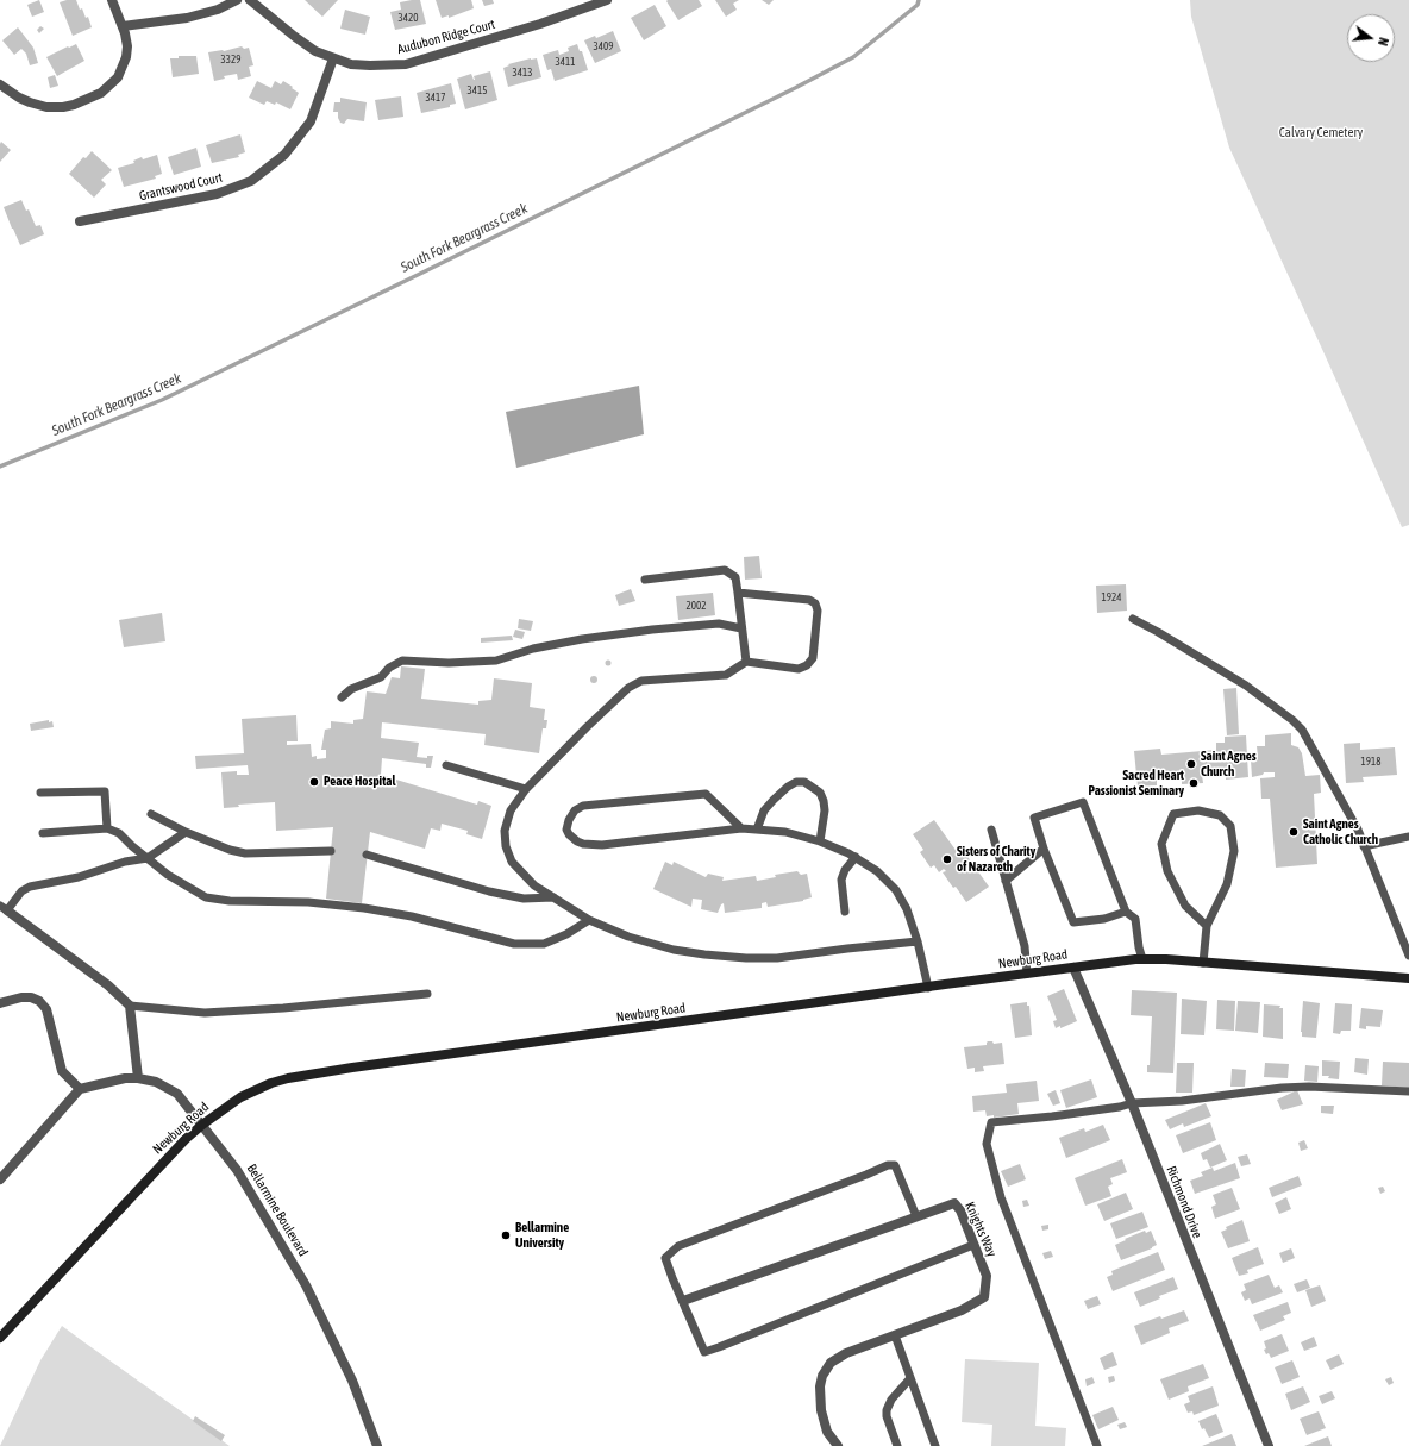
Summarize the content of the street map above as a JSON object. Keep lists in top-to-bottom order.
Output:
{
  "streets": {
    "main road": ["Newburg Road"],
    "street": [
      "Audubon Ridge Court",
      "Grantswood Court",
      "Richmond Drive",
      "Bellarmine Boulevard",
      "Knights Way"
    ]
  },
  "crossings": [
    ["Audubon Ridge Court", "Grantswood Court"],
    ["Newburg Road", "Richmond Drive"],
    ["Newburg Road", "Bellarmine Boulevard"]
  ],
  "water": ["South Fork Beargrass Creek"],
  "parks": ["Calvary Cemetery"],
  "places": [
    "Saint Agnes Church",
    "Peace Hospital",
    "Sacred Heart Passionist Seminary",
    "Saint Agnes Catholic Church",
    "Sisters of Charity of Nazareth",
    "Bellarmine University"
  ],
  "house_numbers": [
    "3420",
    "3409",
    "3329",
    "3411",
    "3413",
    "3415",
    "3417",
    "1924",
    "2002",
    "1918"
  ],
  "north": "right"
}
